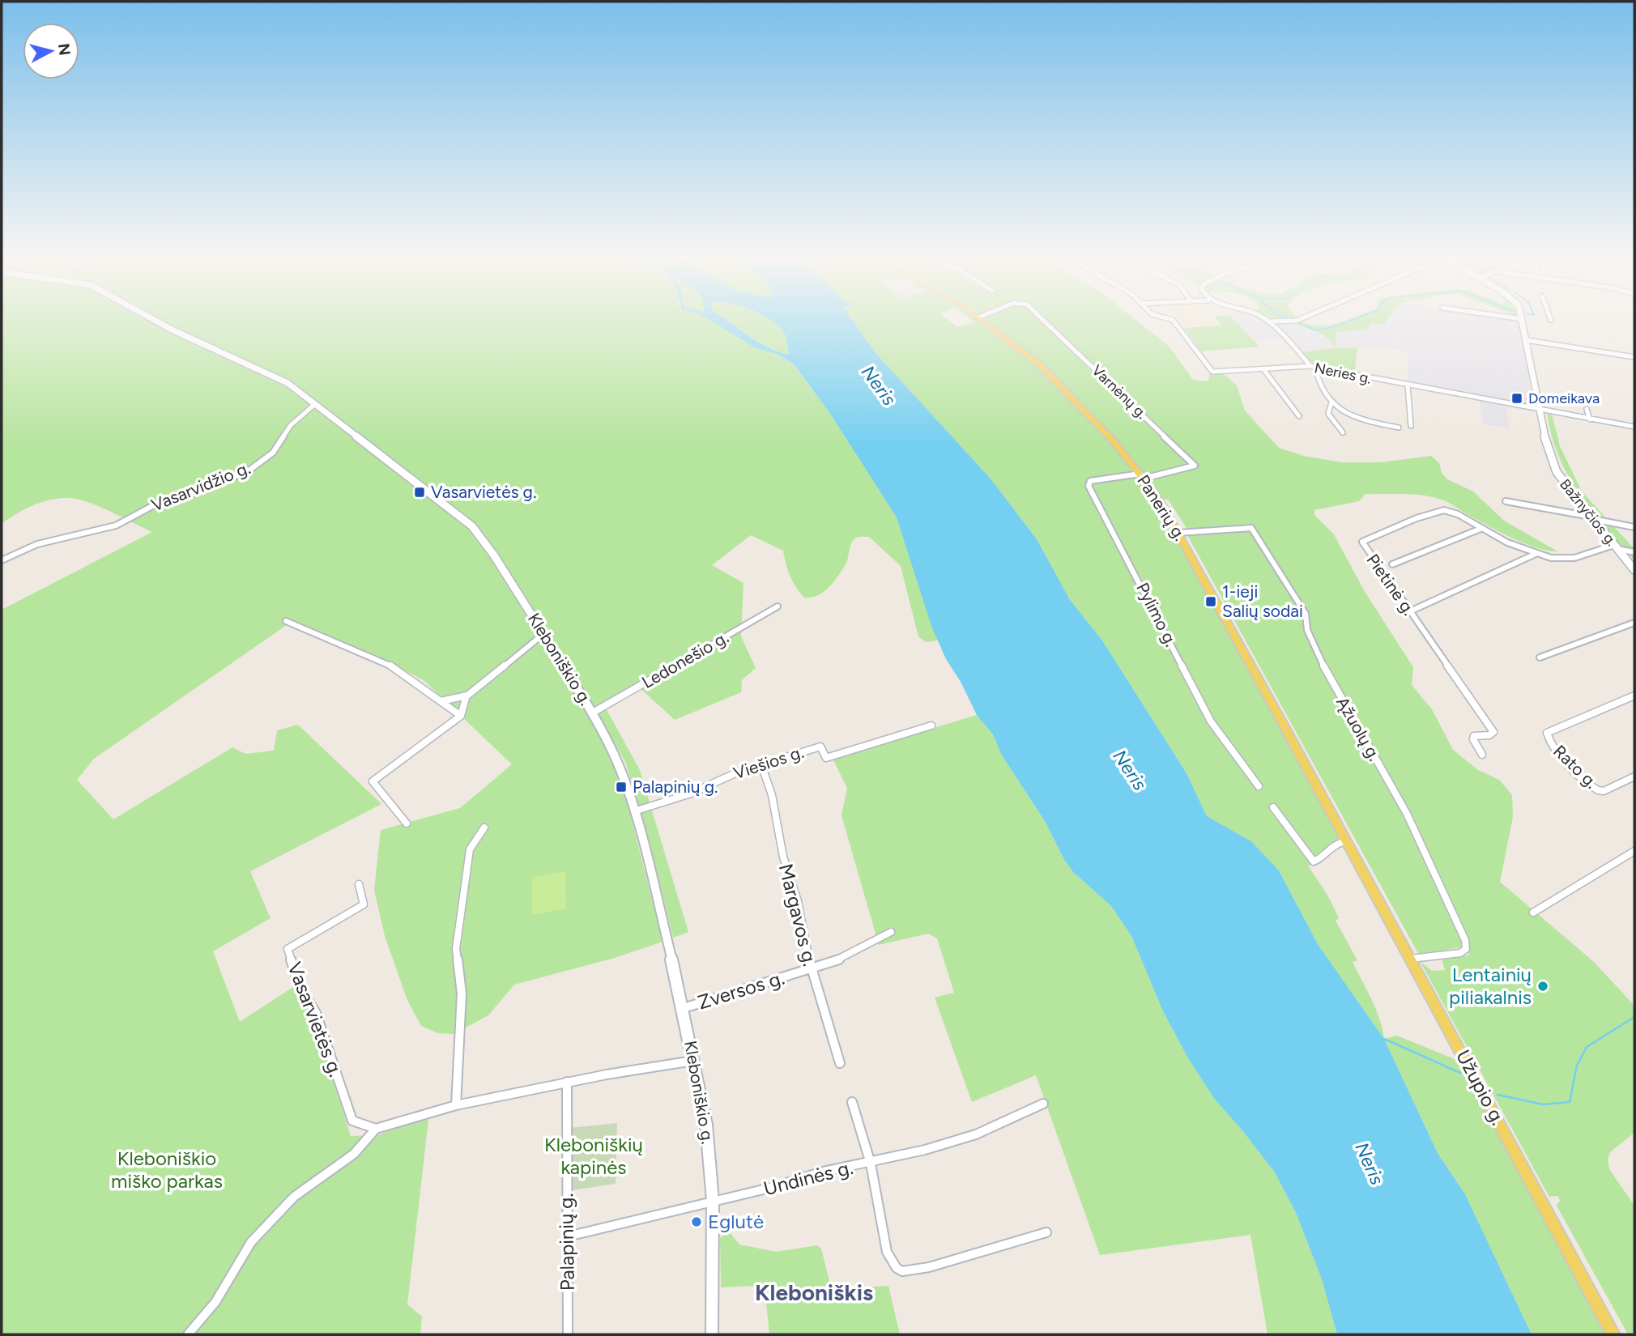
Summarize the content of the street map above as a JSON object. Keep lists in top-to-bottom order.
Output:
{
  "streets": {
    "main road": ["Panerių g.", "Užupio g."],
    "street": [
      "Neries g.",
      "Varnėnų g.",
      "Vasarvidžio g.",
      "Bažnyčios g.",
      "Pietinė g.",
      "Pylimo g.",
      "Kleboniškio g.",
      "Ledonešio g.",
      "Ąžuolų g.",
      "Viešios g.",
      "Rato g.",
      "Margavos g.",
      "Zversos g.",
      "Vasarvietės g.",
      "Undinės g.",
      "Palapinių g."
    ]
  },
  "crossings": [
    ["Neries g.", "Bažnyčios g."],
    ["Varnėnų g.", "Panerių g."],
    ["Varnėnų g.", "Pylimo g."],
    ["Vasarvidžio g.", "Kleboniškio g."],
    ["Panerių g.", "Pylimo g."],
    ["Panerių g.", "Ąžuolų g."],
    ["Panerių g.", "Užupio g."],
    ["Bažnyčios g.", "Pietinė g."],
    ["Kleboniškio g.", "Ledonešio g."],
    ["Kleboniškio g.", "Viešios g."],
    ["Kleboniškio g.", "Zversos g."],
    ["Kleboniškio g.", "Undinės g."],
    ["Ąžuolų g.", "Užupio g."],
    ["Viešios g.", "Margavos g."],
    ["Margavos g.", "Zversos g."],
    ["Undinės g.", "Palapinių g."]
  ],
  "districts": ["Kleboniškis"],
  "water": ["Neris"],
  "parks": ["Kleboniškių kapinės", "Kleboniškio miško parkas"],
  "places": {
    "transit": [
      "Domeikava",
      "Vasarvietės g.",
      "1-ieji Salių sodai",
      "Palapinių g."
    ],
    "other": ["Lentainių piliakalnis", "Eglutė"]
  },
  "north": "right"
}
